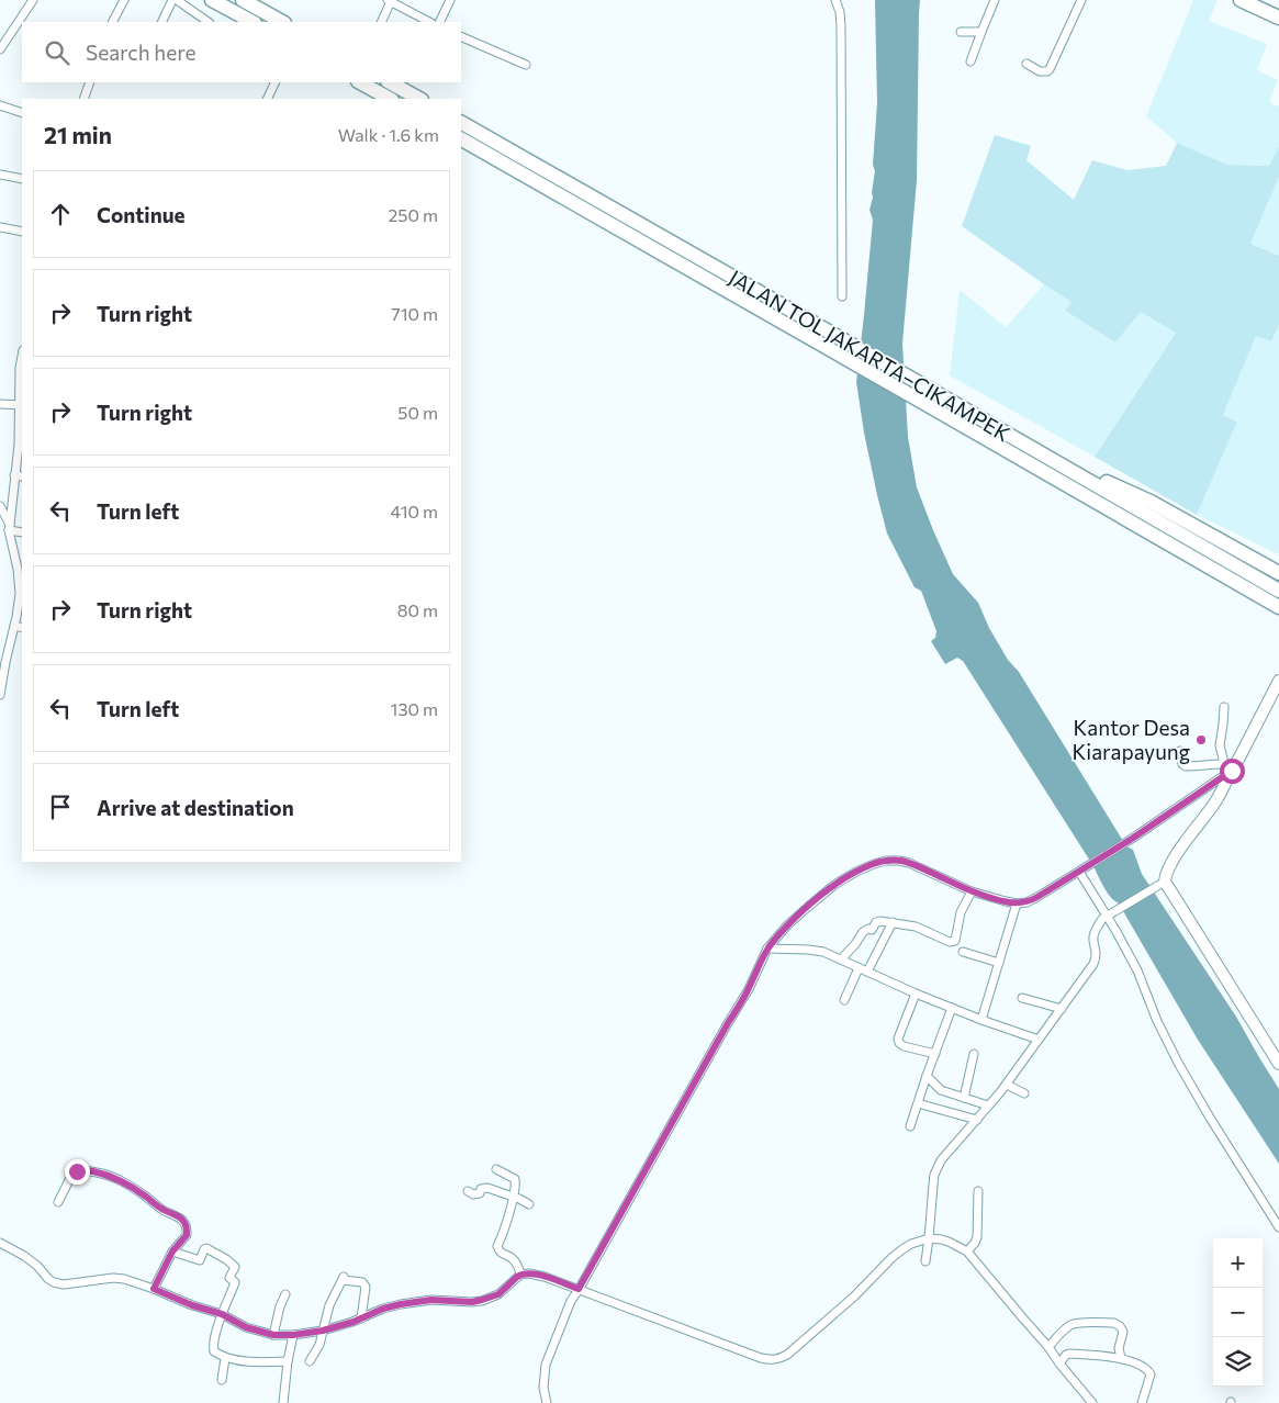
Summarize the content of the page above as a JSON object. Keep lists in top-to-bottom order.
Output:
{
  "streets": {
    "highway": ["JALAN TOL JAKARTA–CIKAMPEK"]
  },
  "places": ["Kantor Desa Kiarapayung"],
  "page": {
    "search": "Search here",
    "heading": ["21 min", "Walk · 1.6 km"],
    "list": [
      ["Continue", "250 m"],
      ["Turn right", "710 m"],
      ["Turn right", "50 m"],
      ["Turn left", "410 m"],
      ["Turn right", "80 m"],
      ["Turn left", "130 m"],
      "Arrive at destination"
    ],
    "map_buttons": ["+", "−"]
  }
}
